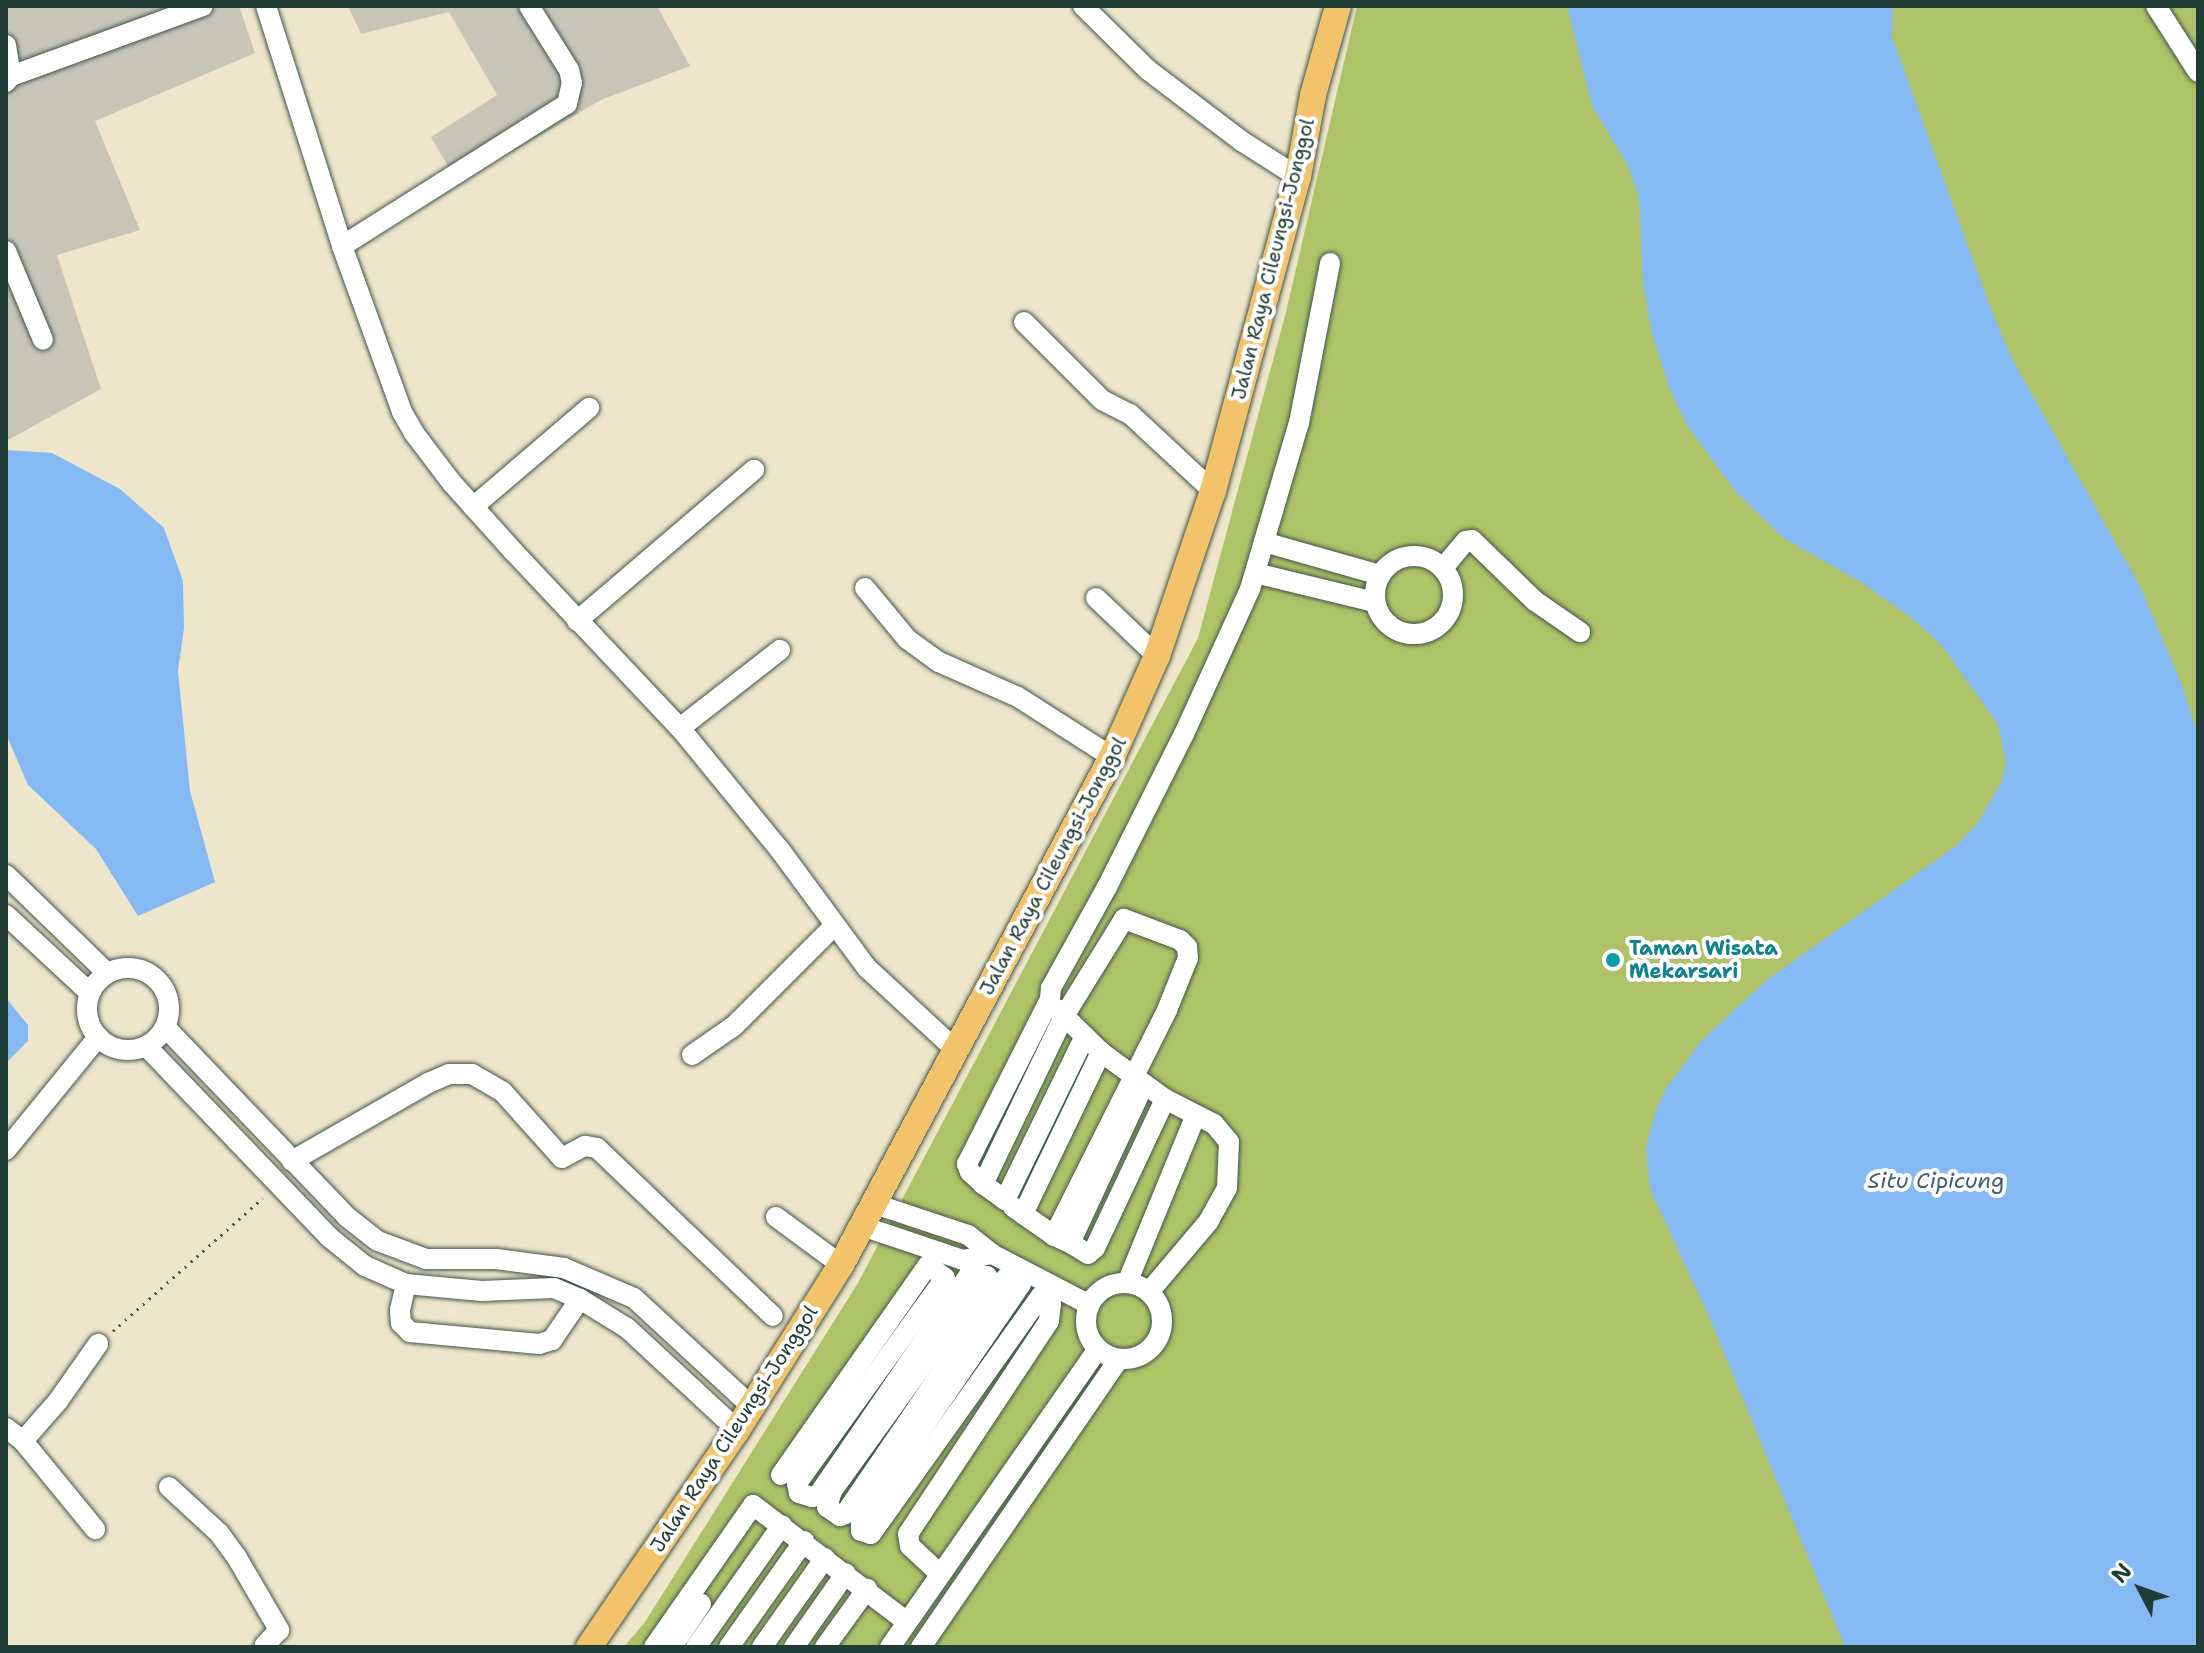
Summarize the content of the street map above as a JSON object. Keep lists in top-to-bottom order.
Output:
{
  "streets": {
    "main road": ["Jalan Raya Cileungsi-Jonggol"]
  },
  "water": ["Situ Cipicung"],
  "places": ["Taman Wisata Mekarsari"],
  "north": "top left"
}
